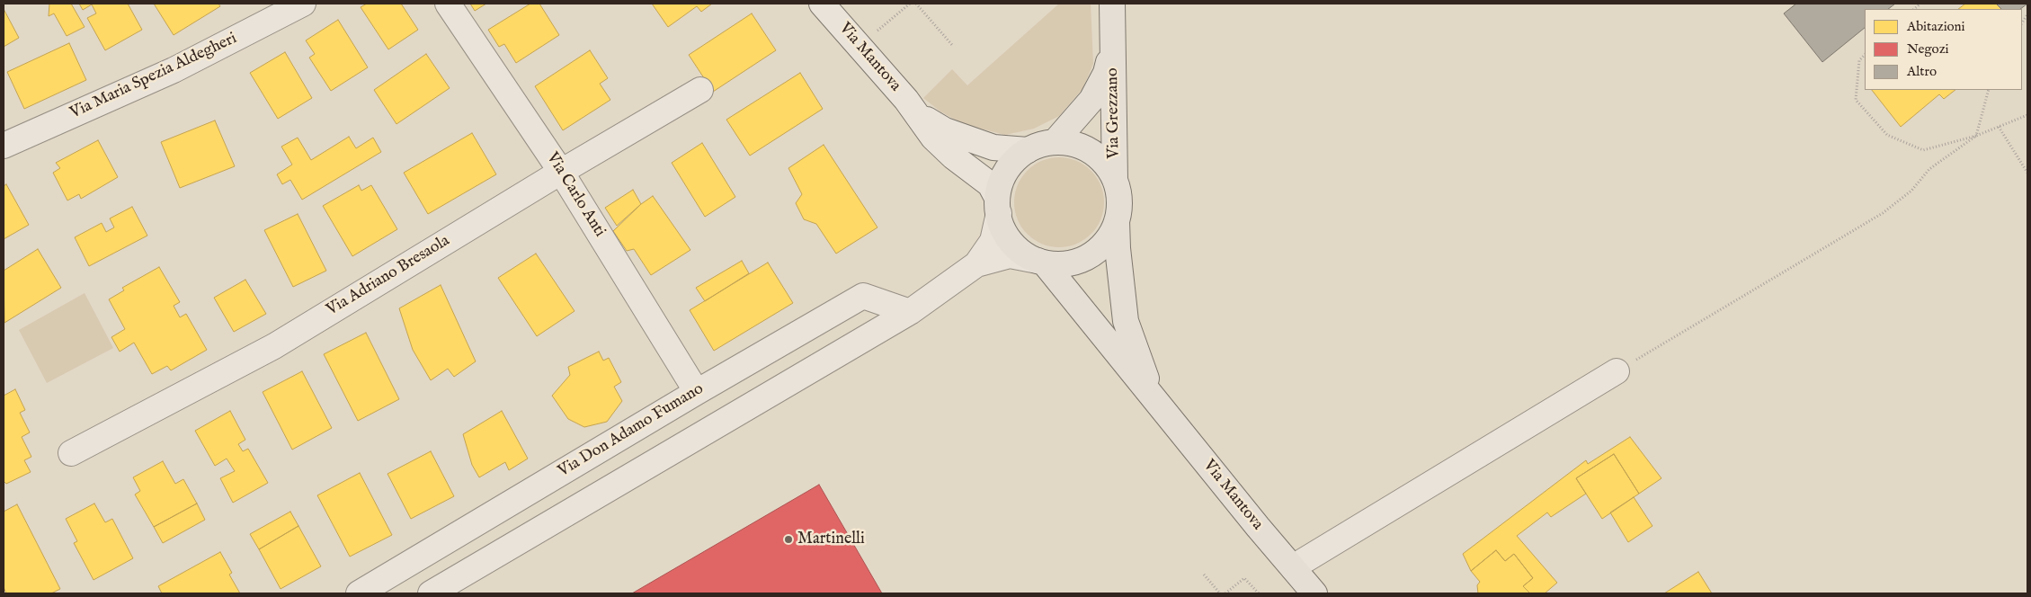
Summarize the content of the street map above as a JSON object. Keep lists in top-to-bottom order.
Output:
{
  "streets": {
    "main road": ["Via Mantova", "Via Grezzano"],
    "street": [
      "Via Maria Spezia Aldegheri",
      "Via Carlo Anti",
      "Via Adriano Bresaola",
      "Via Don Adamo Fumano"
    ]
  },
  "crossings": [
    ["Via Mantova", "Via Grezzano"],
    ["Via Carlo Anti", "Via Adriano Bresaola"],
    ["Via Carlo Anti", "Via Don Adamo Fumano"]
  ],
  "places": ["Martinelli"],
  "legend": ["Abitazioni", "Negozi", "Altro"]
}
